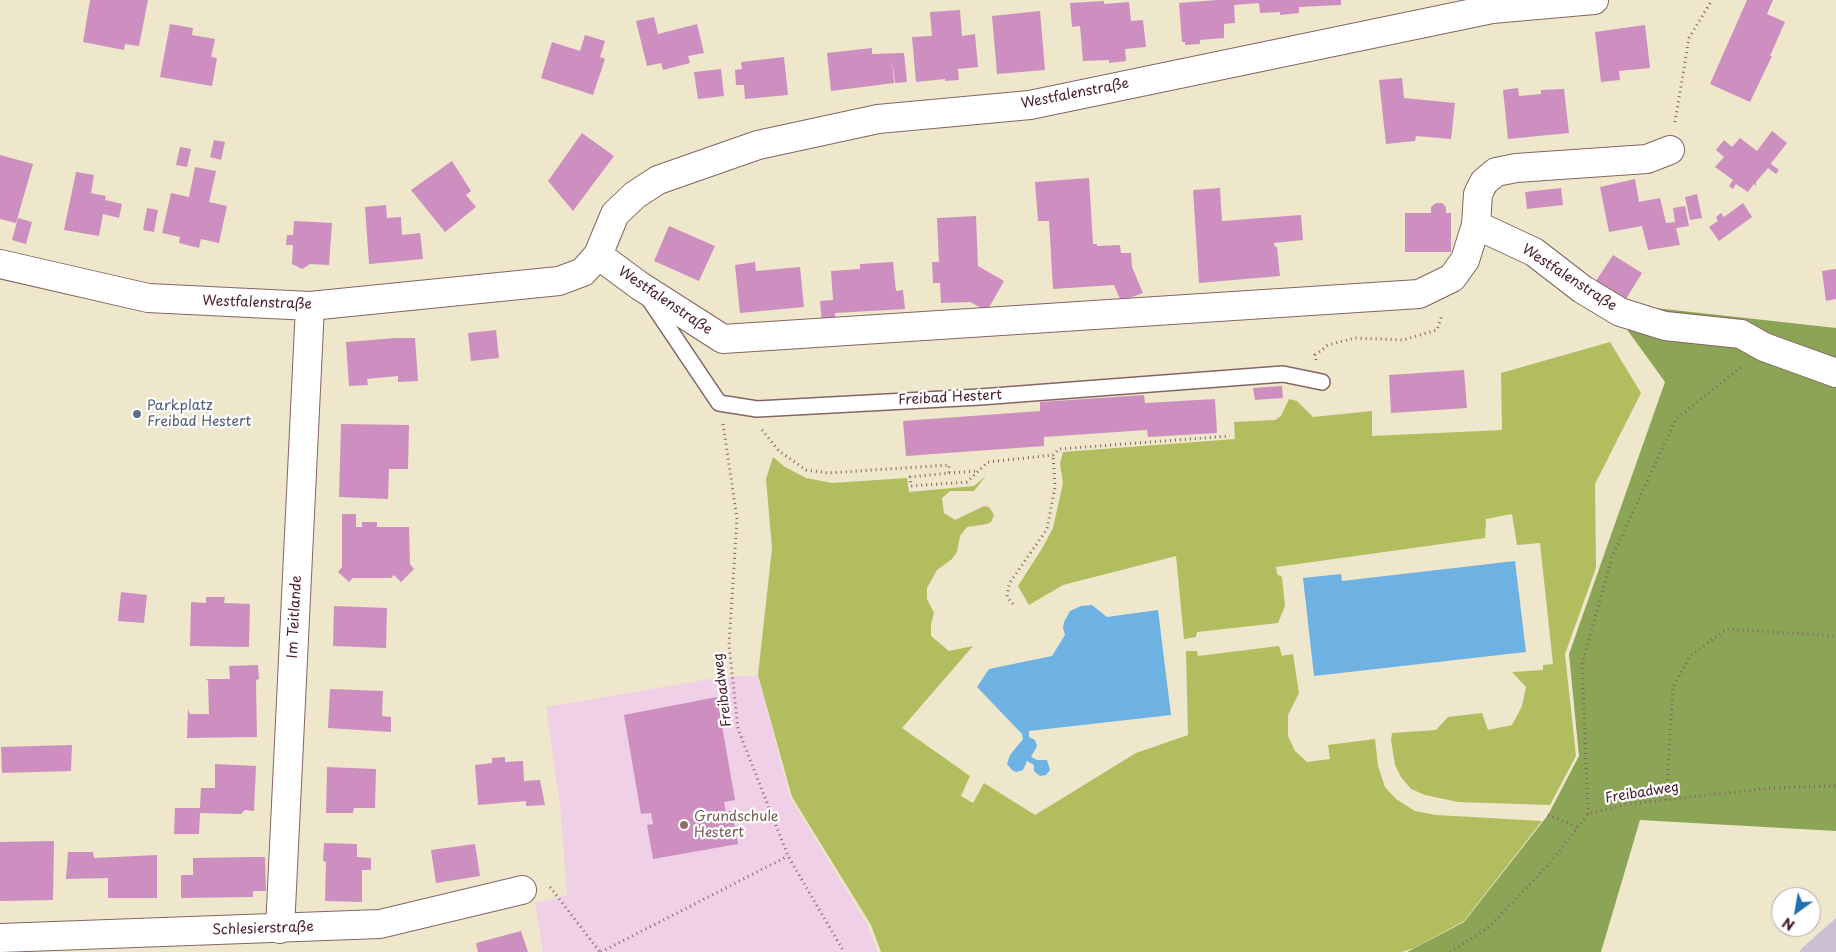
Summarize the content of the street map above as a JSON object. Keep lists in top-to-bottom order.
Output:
{
  "streets": {
    "street": ["Westfalenstraße", "Im Teitlande", "Schlesierstraße"],
    "lane": ["Freibad Hestert"],
    "path": ["Freibadweg"]
  },
  "crossings": [
    ["Westfalenstraße", "Im Teitlande"],
    ["Freibad Hestert", "Freibadweg"],
    ["Im Teitlande", "Schlesierstraße"]
  ],
  "places": ["Parkplatz Freibad Hestert", "Grundschule Hestert"],
  "north": "bottom left"
}
